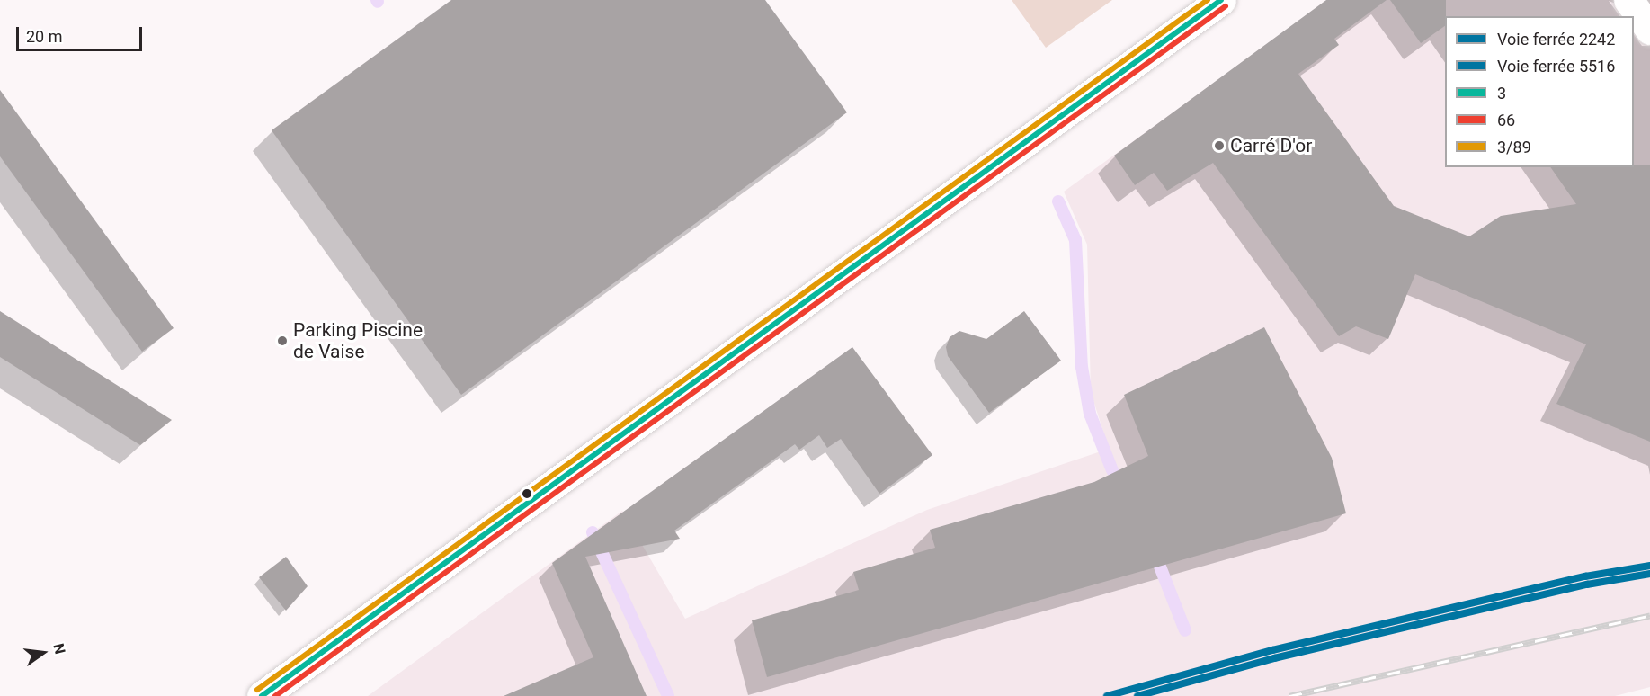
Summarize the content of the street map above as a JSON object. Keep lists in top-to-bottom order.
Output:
{
  "places": ["Carré D'or", "Parking Piscine de Vaise"],
  "lines": [
    "transit line 3",
    "transit line 3/89",
    "transit line 66",
    "rail line 2242",
    "rail line 5516"
  ],
  "legend": [
    "Voie ferrée 2242",
    "Voie ferrée 5516",
    "3",
    "66",
    "3/89"
  ],
  "scale_bar": "20 m",
  "north": "right"
}
